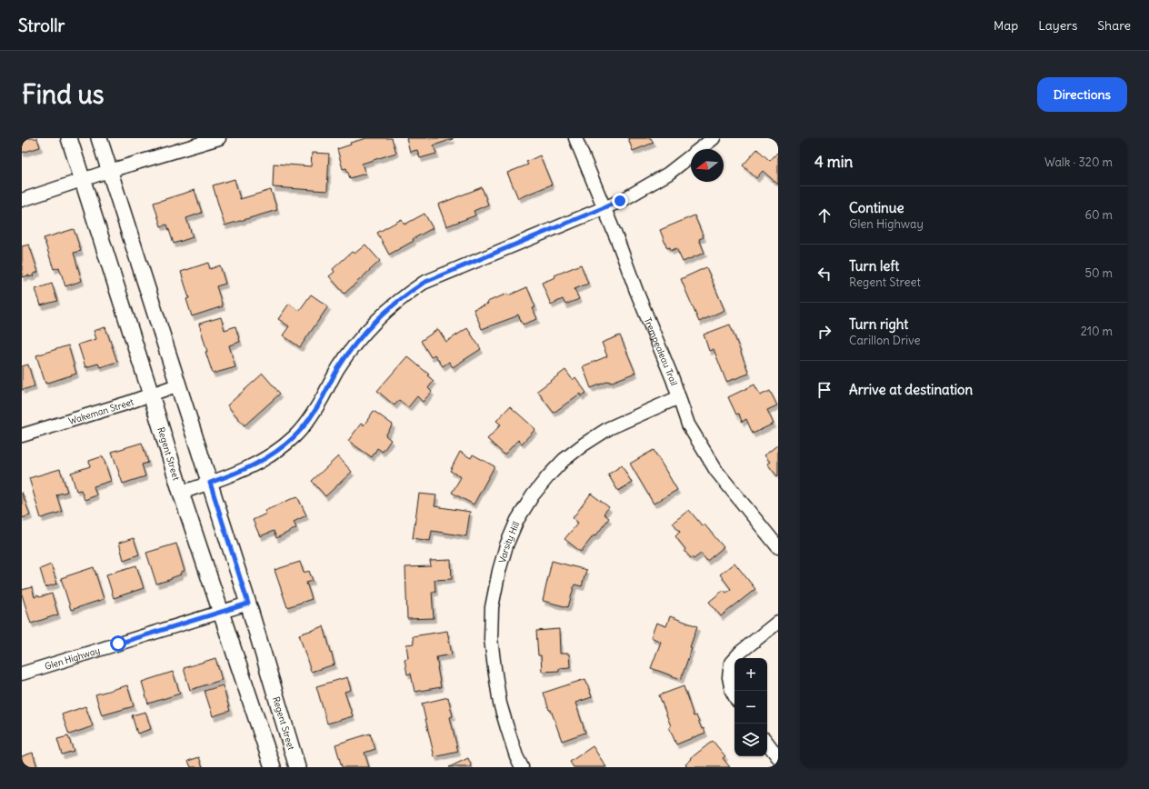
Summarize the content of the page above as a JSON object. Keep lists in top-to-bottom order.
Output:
{
  "streets": {
    "street": [
      "Trempealeau Trail",
      "Wakeman Street",
      "Regent Street",
      "Varsity Hill",
      "Glen Highway"
    ]
  },
  "crossings": [
    ["Trempealeau Trail", "Varsity Hill"],
    ["Wakeman Street", "Regent Street"],
    ["Regent Street", "Glen Highway"]
  ],
  "north": "left",
  "page": {
    "header": "Strollr",
    "nav": ["Map", "Layers", "Share"],
    "buttons": "Directions",
    "title": "Find us",
    "heading": ["4 min", "Walk · 320 m"],
    "list": [
      ["Continue", "Glen Highway", "60 m"],
      ["Turn left", "Regent Street", "50 m"],
      ["Turn right", "Carillon Drive", "210 m"],
      "Arrive at destination"
    ],
    "map_buttons": ["+", "−"]
  }
}
